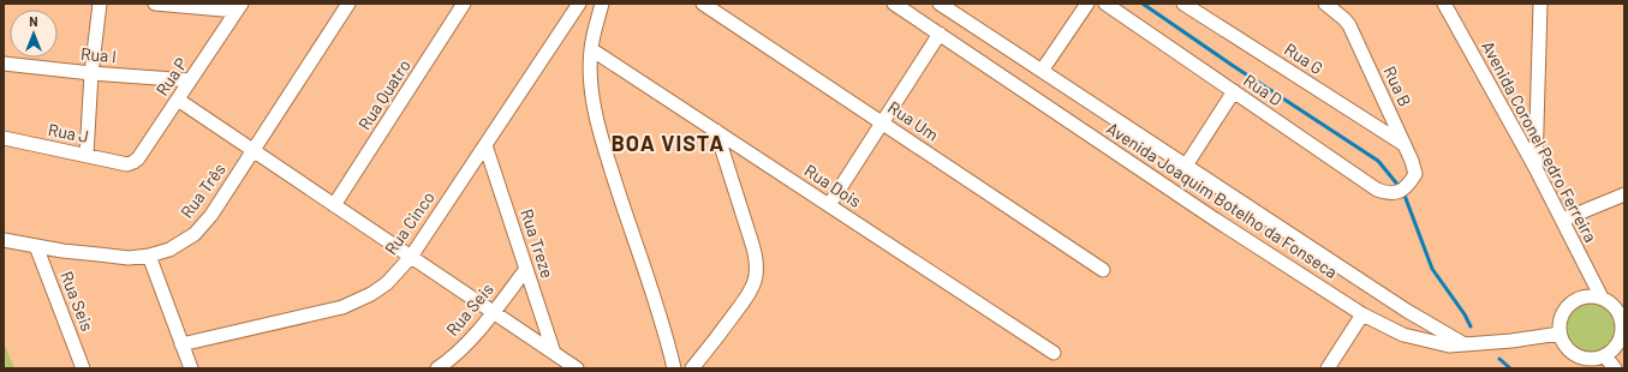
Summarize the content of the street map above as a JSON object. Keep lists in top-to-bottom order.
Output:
{
  "streets": {
    "street": [
      "Rua I",
      "Rua G",
      "Rua P",
      "Rua B",
      "Rua D",
      "Rua Quatro",
      "Rua Um",
      "Rua J",
      "Avenida Coronel Pedro Ferreira",
      "Rua Dois",
      "Rua Três",
      "Avenida Joaquim Botelho da Fonseca",
      "Rua Cinco",
      "Rua Treze",
      "Rua Seis"
    ]
  },
  "crossings": [
    ["Rua I", "Rua P"],
    ["Rua G", "Rua B"],
    ["Rua P", "Rua J"],
    ["Rua B", "Rua D"],
    ["Avenida Coronel Pedro Ferreira", "Avenida Joaquim Botelho da Fonseca"],
    ["Rua Três", "Rua Seis"],
    ["Rua Cinco", "Rua Treze"],
    ["Rua Treze", "Rua Seis"]
  ],
  "districts": ["BOA VISTA"],
  "north": "top"
}
